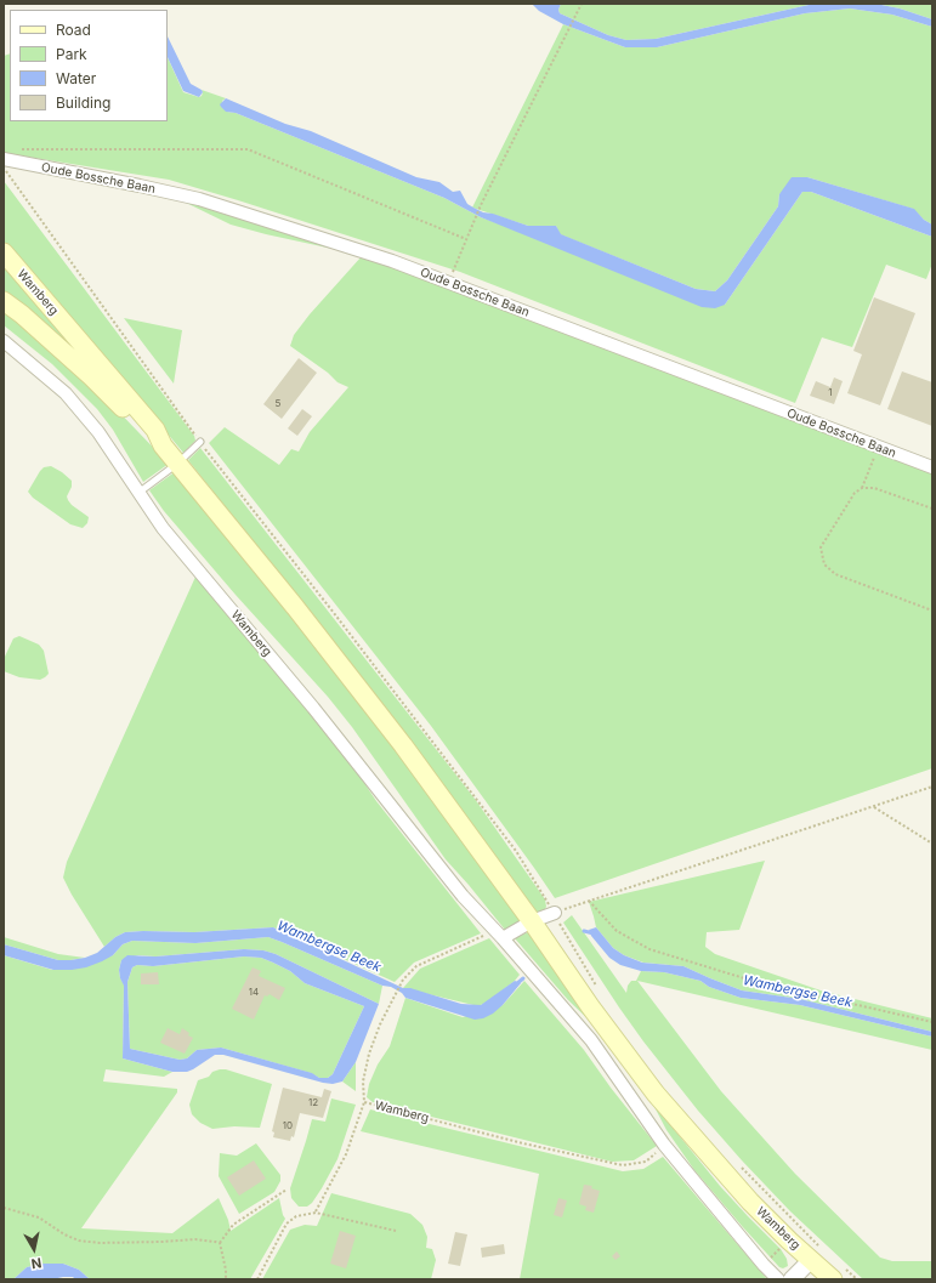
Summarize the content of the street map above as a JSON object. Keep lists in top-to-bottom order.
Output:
{
  "streets": {
    "main road": ["Wamberg"],
    "street": ["Oude Bossche Baan"]
  },
  "water": ["Wambergse Beek"],
  "house_numbers": [
    "1",
    "5",
    "14",
    "12",
    "10"
  ],
  "legend": [
    "Road",
    "Park",
    "Water",
    "Building"
  ],
  "north": "bottom"
}
